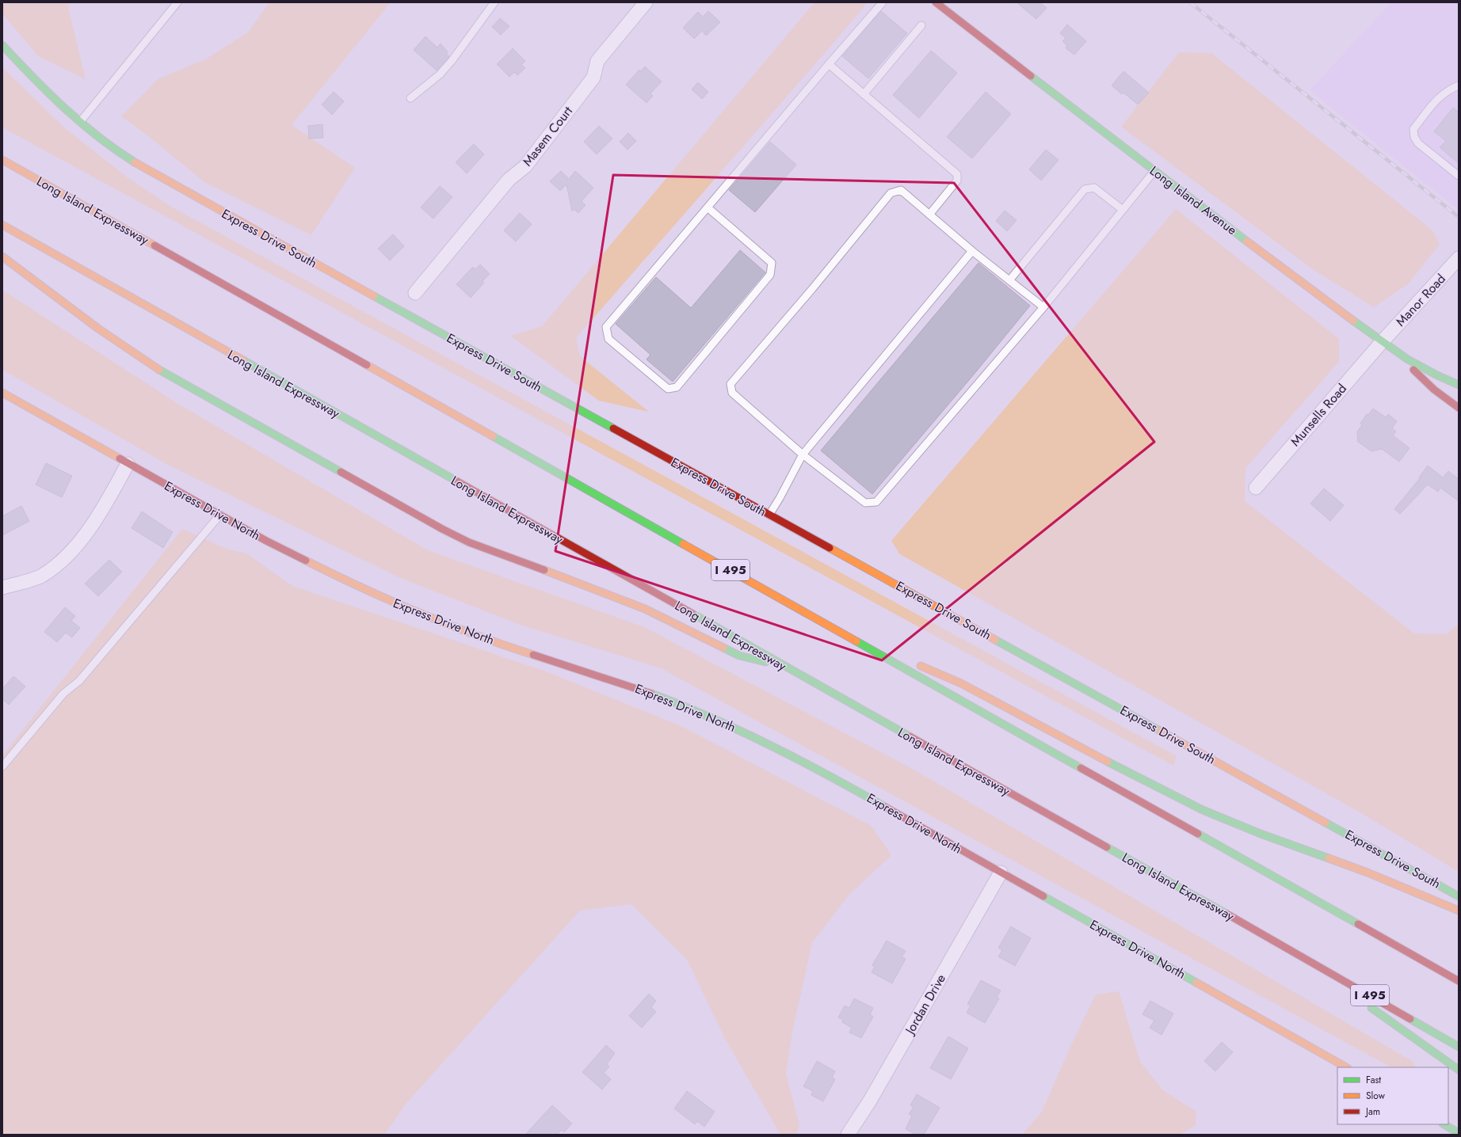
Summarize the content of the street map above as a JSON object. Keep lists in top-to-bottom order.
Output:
{
  "streets": {
    "main road": [
      "Long Island Avenue",
      "Long Island Expressway",
      "Express Drive South",
      "Express Drive North",
      "I 495"
    ],
    "street": [
      "Masem Court",
      "Manor Road",
      "Munsells Road",
      "Jordan Drive"
    ]
  },
  "crossings": [
    ["Long Island Avenue", "Manor Road"],
    ["Long Island Avenue", "Munsells Road"],
    ["Manor Road", "Munsells Road"],
    ["Express Drive North", "Jordan Drive"]
  ],
  "legend": ["Fast", "Slow", "Jam"]
}
